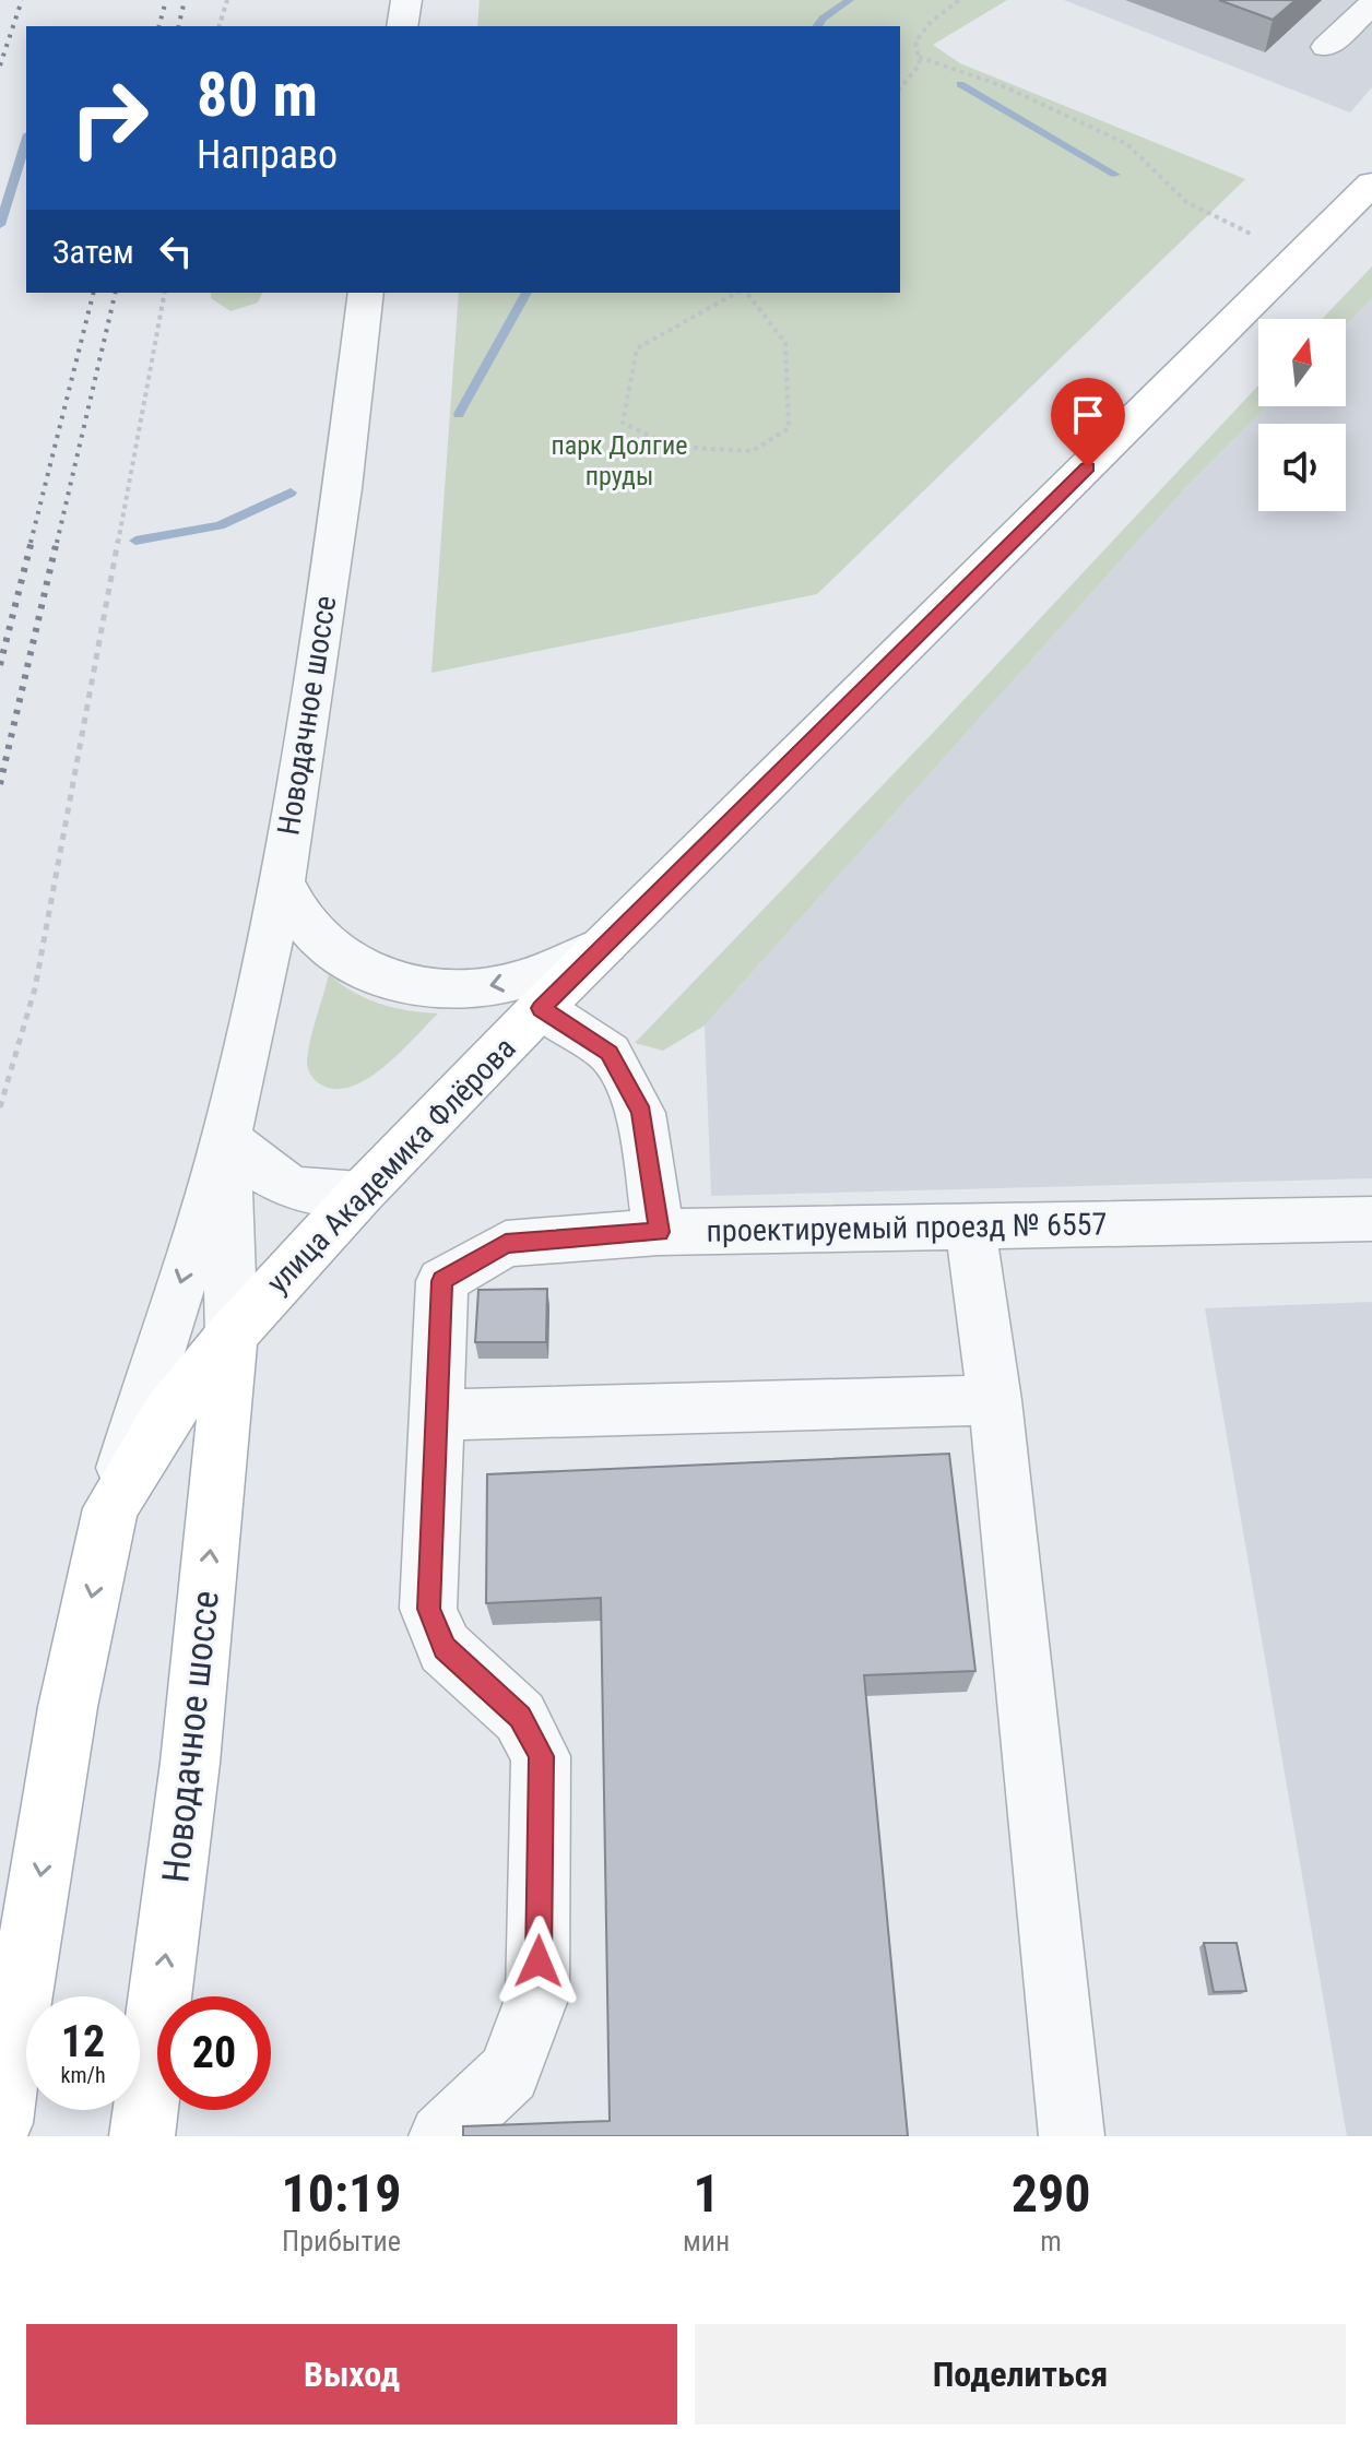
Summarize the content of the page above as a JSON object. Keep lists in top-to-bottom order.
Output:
{
  "streets": {
    "main road": ["Новодачное шоссе", "улица Академика Флёрова"],
    "street": ["проектируемый проезд № 6557"]
  },
  "crossings": [
    ["Новодачное шоссе", "улица Академика Флёрова"]
  ],
  "parks": ["парк Долгие пруды"],
  "north": "top",
  "page": {
    "turn": ["80 m", "Направо"],
    "then": "Затем",
    "speed": "12 km/h",
    "limit": "20",
    "eta": [
      "10:19",
      "Прибытие",
      "1",
      "мин",
      "290",
      "m"
    ],
    "buttons": ["Выход", "Поделиться"]
  }
}
